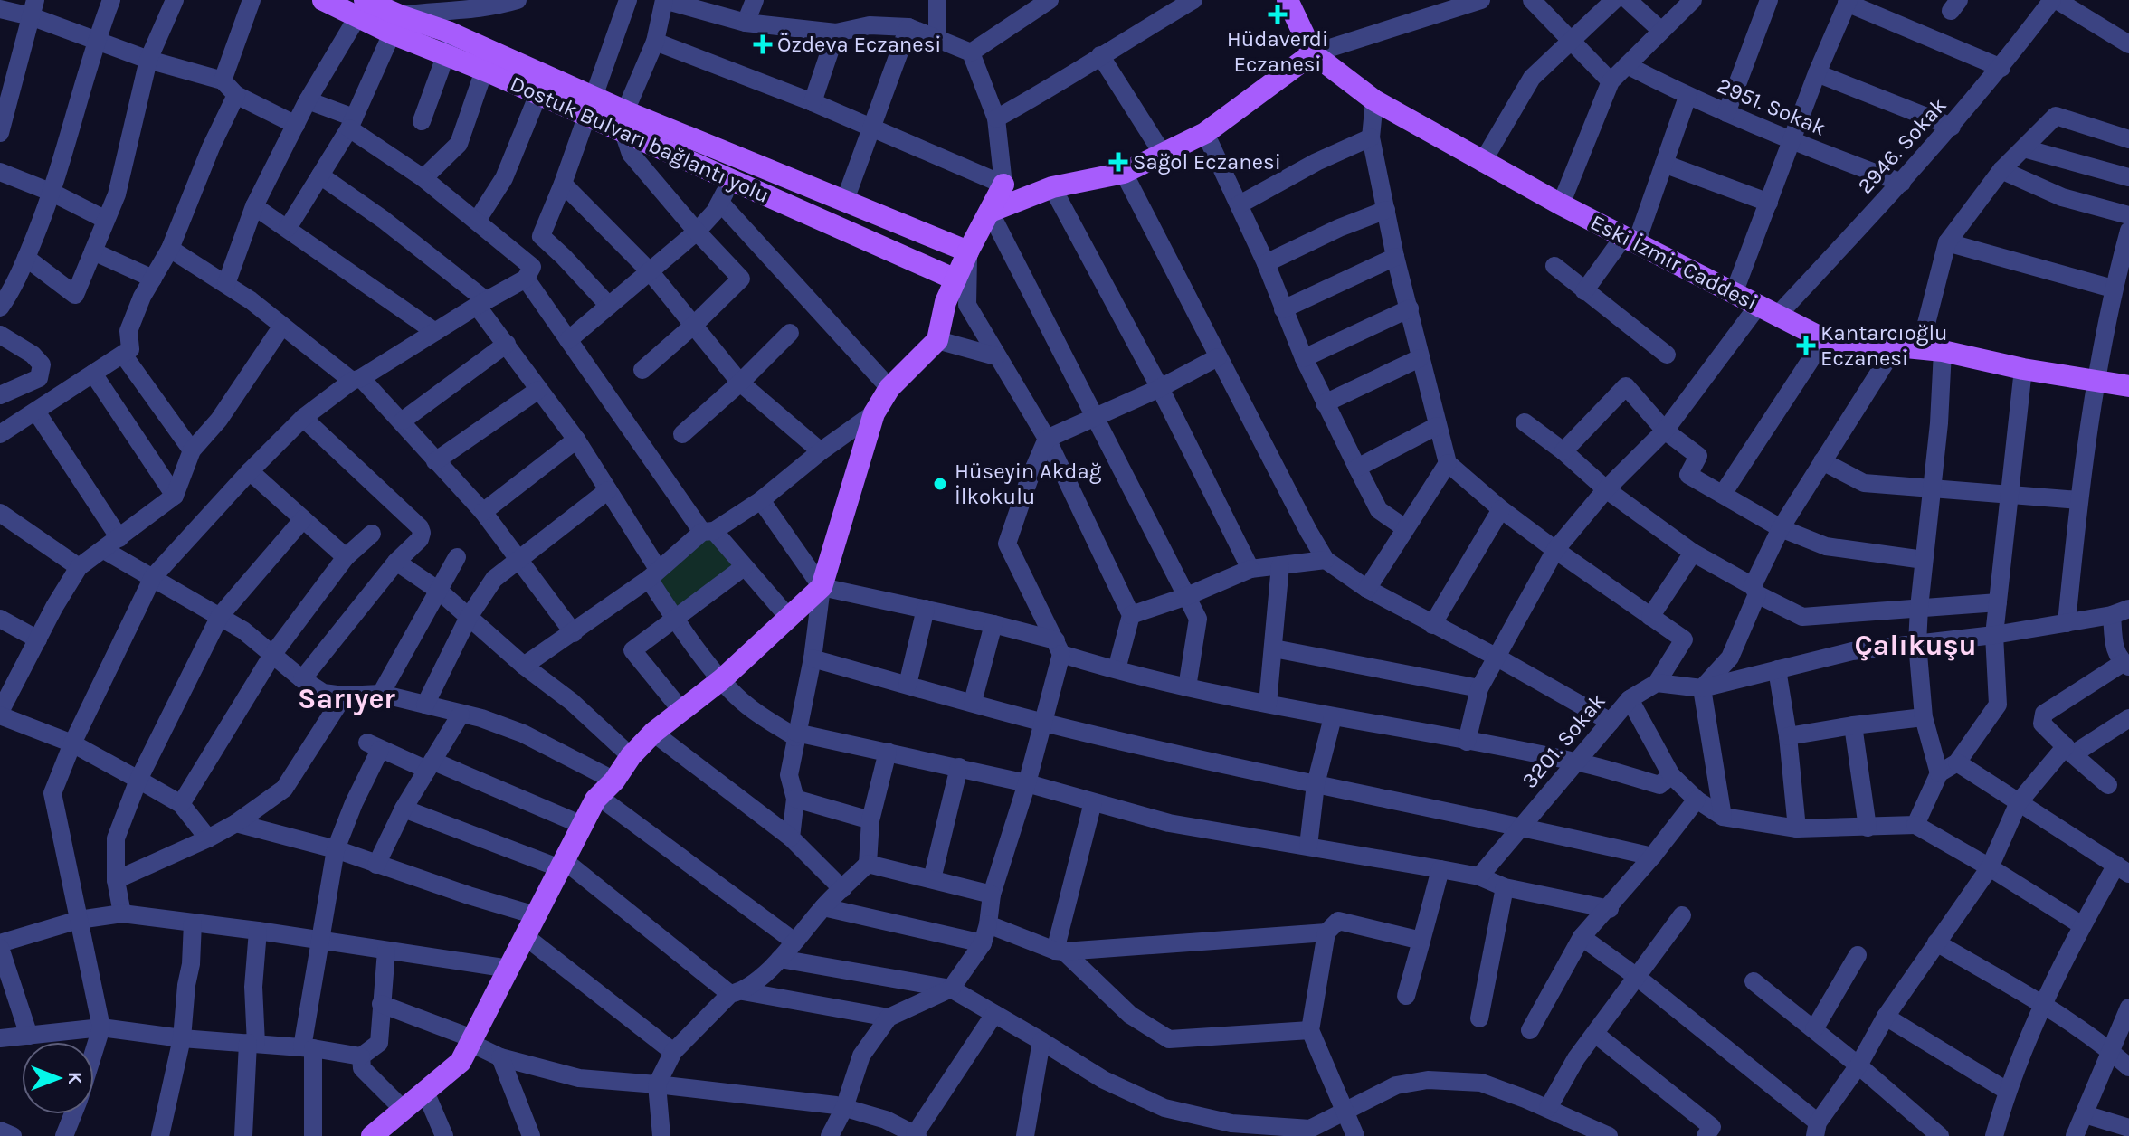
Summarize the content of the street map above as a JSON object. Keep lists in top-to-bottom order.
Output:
{
  "streets": {
    "main road": ["Dostuk Bulvarı bağlantı yolu", "Eski İzmir Caddesi"],
    "street": ["2951. Sokak", "2946. Sokak", "3201. Sokak"]
  },
  "crossings": [
    ["2951. Sokak", "2946. Sokak"],
    ["2946. Sokak", "Eski İzmir Caddesi"]
  ],
  "districts": ["Çalıkuşu", "Sarıyer"],
  "places": {
    "health": [
      "Hüdaverdi Eczanesi",
      "Özdeva Eczanesi",
      "Sağol Eczanesi",
      "Kantarcıoğlu Eczanesi"
    ],
    "other": ["Hüseyin Akdağ İlkokulu"]
  },
  "north": "right"
}
